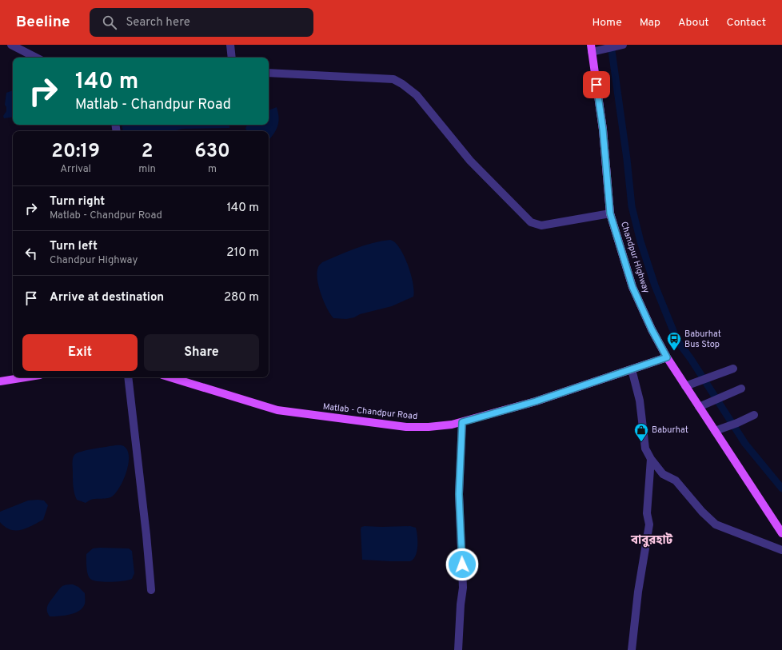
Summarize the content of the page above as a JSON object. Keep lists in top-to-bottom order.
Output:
{
  "streets": {
    "main road": ["Chandpur Highway", "Matlab - Chandpur Road"]
  },
  "crossings": [
    ["Chandpur Highway", "Matlab - Chandpur Road"]
  ],
  "districts": ["বাবুরহাট"],
  "places": {
    "bus stop": ["Baburhat Bus Stop"],
    "shop": ["Baburhat"]
  },
  "page": {
    "header": "Beeline",
    "search": "Search here",
    "nav": [
      "Home",
      "Map",
      "About",
      "Contact"
    ],
    "turn": ["140 m", "Matlab - Chandpur Road"],
    "eta": [
      "20:19",
      "Arrival",
      "2",
      "min",
      "630",
      "m"
    ],
    "list": [
      {
        "name": "Turn right",
        "note": "Matlab - Chandpur Road",
        "value": "140 m"
      },
      {
        "name": "Turn left",
        "note": "Chandpur Highway",
        "value": "210 m"
      },
      {
        "name": "Arrive at destination",
        "value": "280 m"
      }
    ],
    "buttons": ["Exit", "Share"]
  }
}
